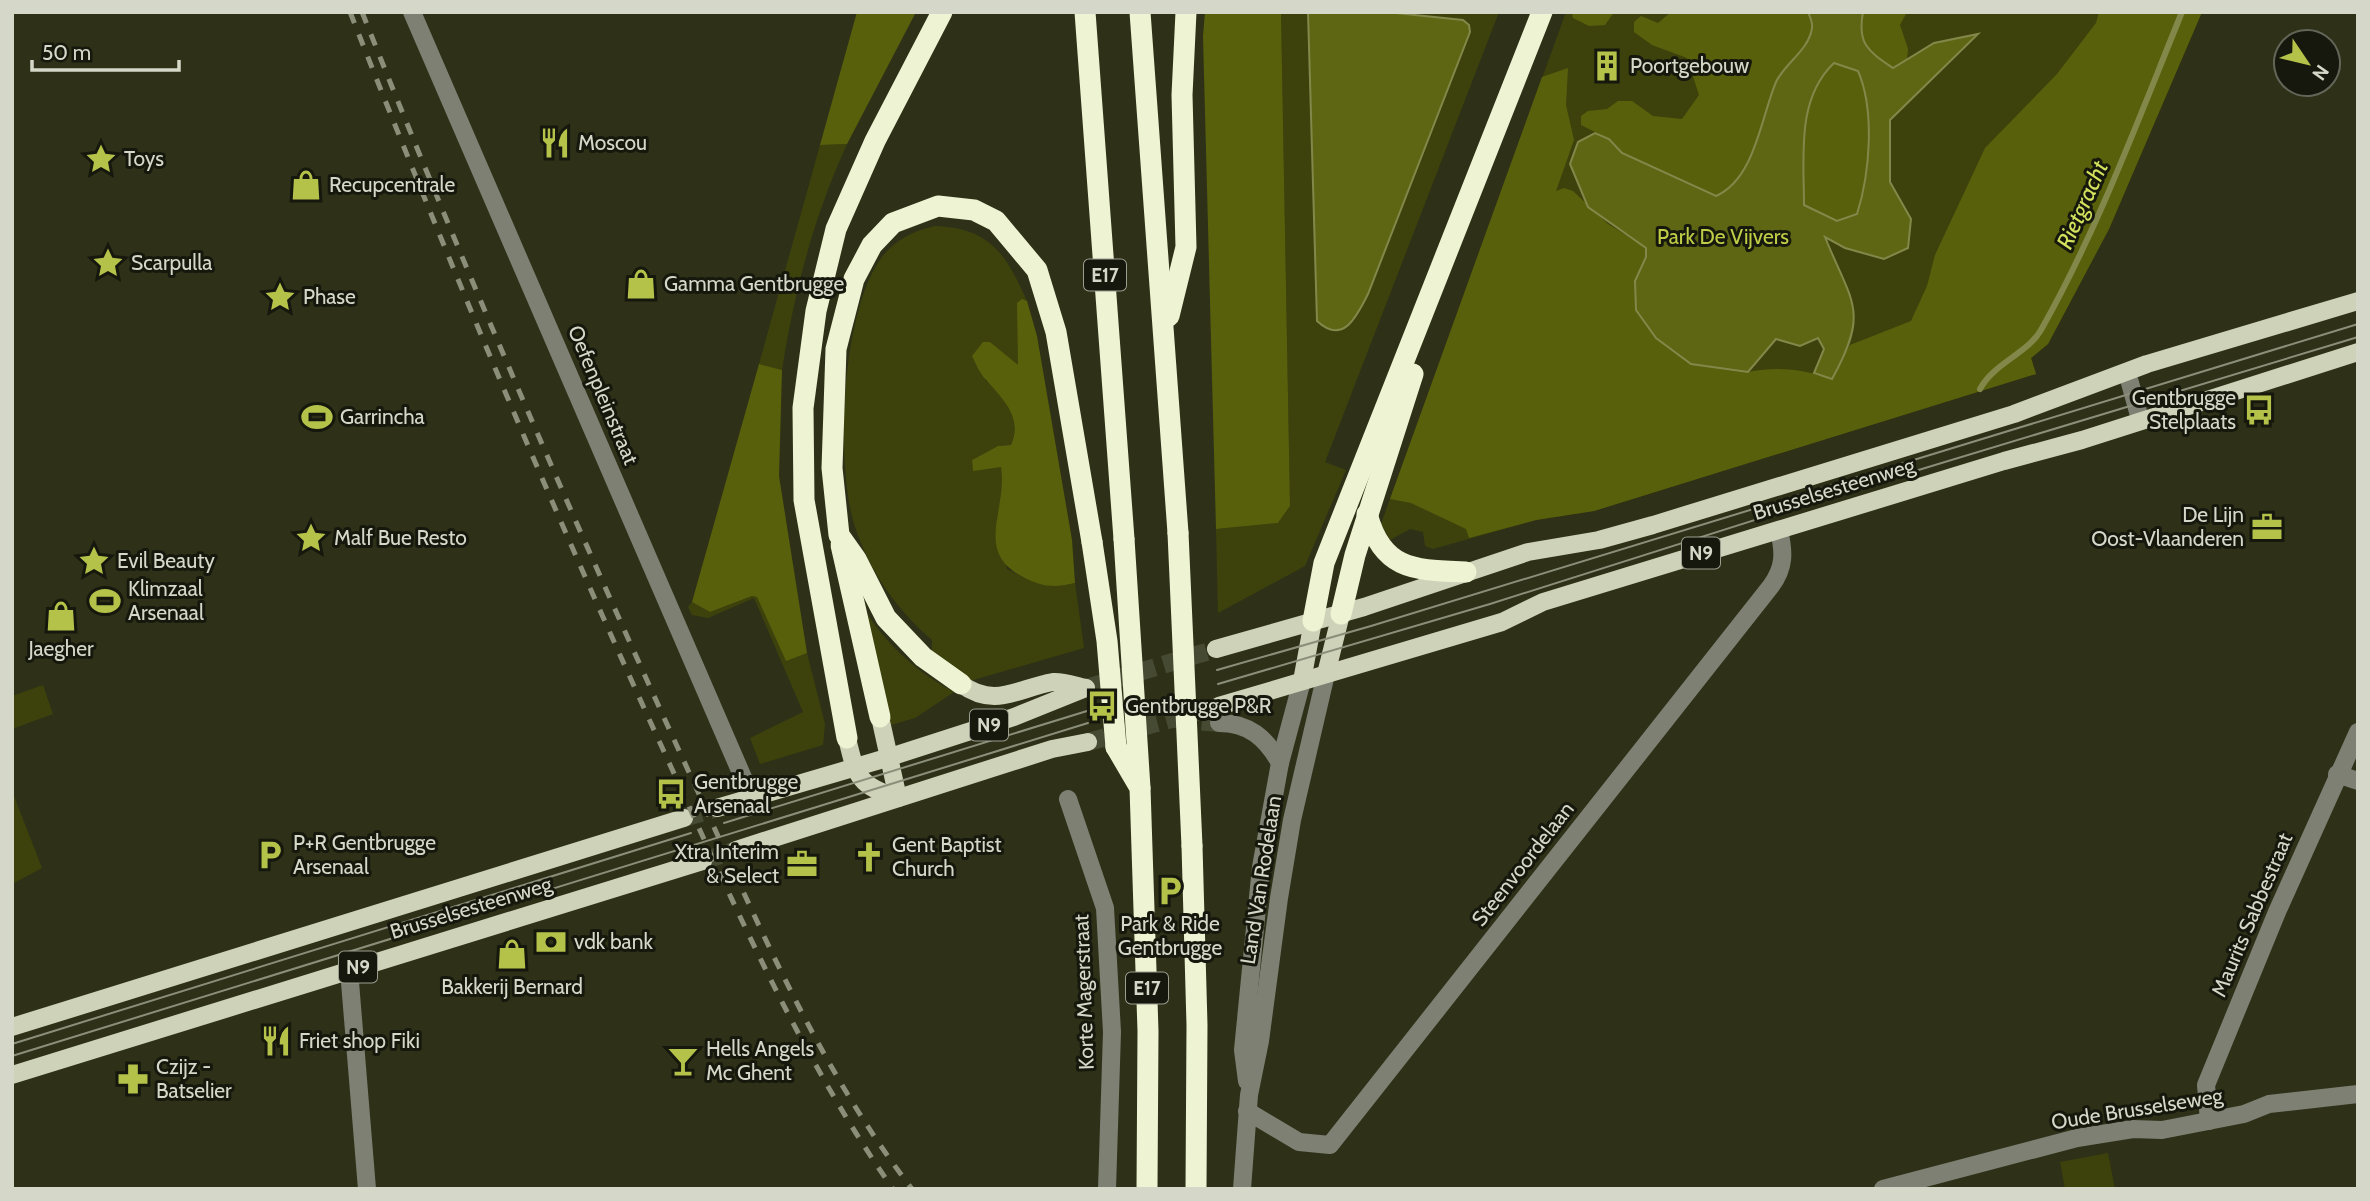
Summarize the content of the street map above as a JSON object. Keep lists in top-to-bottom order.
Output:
{
  "streets": {
    "highway": ["E17", "N9"],
    "main road": ["Brusselsesteenweg"],
    "street": [
      "Oefenpleinstraat",
      "Steenvoordelaan",
      "Land Van Rodelaan",
      "Maurits Sabbestraat",
      "Korte Magerstraat",
      "Oude Brusselseweg"
    ]
  },
  "crossings": [
    ["Oefenpleinstraat", "N9"],
    ["Brusselsesteenweg", "N9"],
    ["Brusselsesteenweg", "Steenvoordelaan"],
    ["Brusselsesteenweg", "Land Van Rodelaan"],
    ["Steenvoordelaan", "Land Van Rodelaan"],
    ["Maurits Sabbestraat", "Oude Brusselseweg"]
  ],
  "water": ["Rietgracht"],
  "parks": ["Park De Vijvers"],
  "places": {
    "building": ["Poortgebouw"],
    "restaurant": ["Moscou", "Friet shop Fiki"],
    "place": [
      "Toys",
      "Scarpulla",
      "Phase",
      "Malf Bue Resto",
      "Evil Beauty"
    ],
    "shop": [
      "Recupcentrale",
      "Gamma Gentbrugge",
      "Jaegher",
      "Bakkerij Bernard"
    ],
    "bus stop": ["Gentbrugge Stelplaats", "Gentbrugge P&R", "Gentbrugge Arsenaal"],
    "sports": ["Garrincha", "Klimzaal Arsenaal"],
    "office": ["De Lijn Oost-Vlaanderen", "Xtra Interim & Select"],
    "parking": ["P+R Gentbrugge Arsenaal", "Park & Ride Gentbrugge"],
    "church": ["Gent Baptist Church"],
    "bank": ["vdk bank"],
    "bar": ["Hells Angels Mc Ghent"],
    "pharmacy": ["Czijz - Batselier"]
  },
  "scale_bar": "50 m",
  "north": "bottom right"
}
